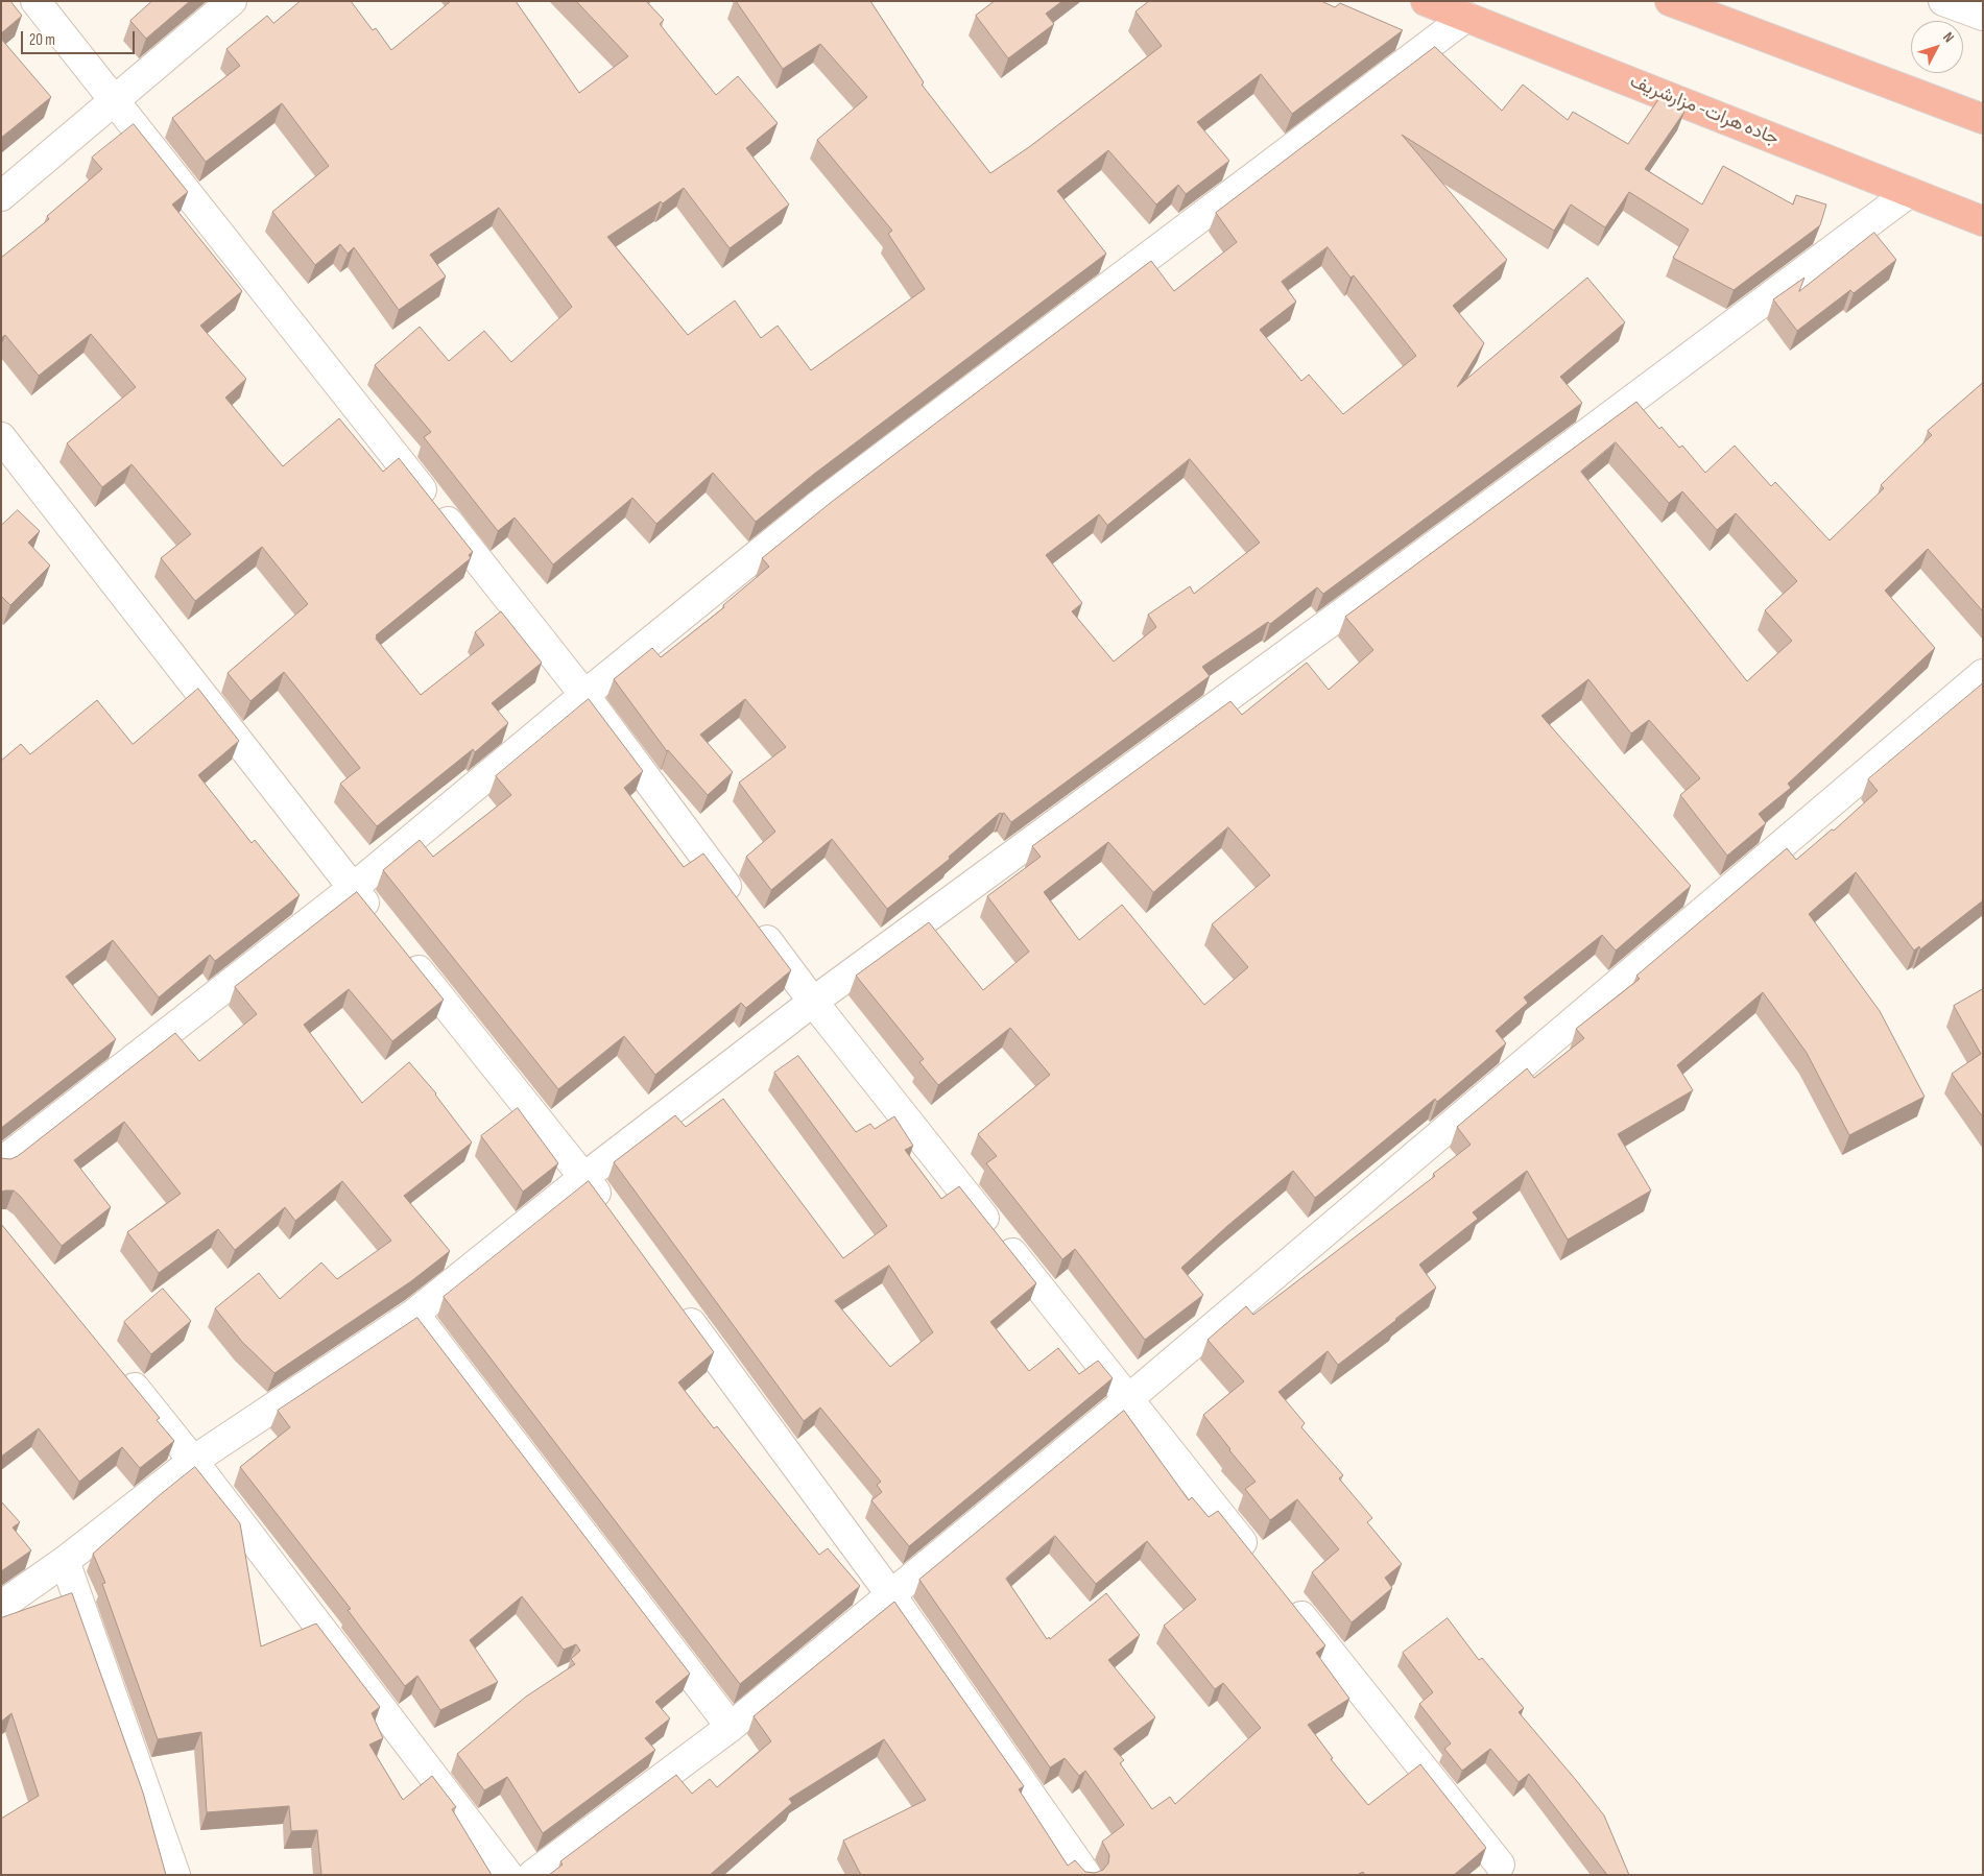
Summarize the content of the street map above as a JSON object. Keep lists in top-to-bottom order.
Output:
{
  "streets": {
    "highway": ["جاده هرات- مزارشریف"]
  },
  "scale_bar": "20 m",
  "north": "top right"
}
